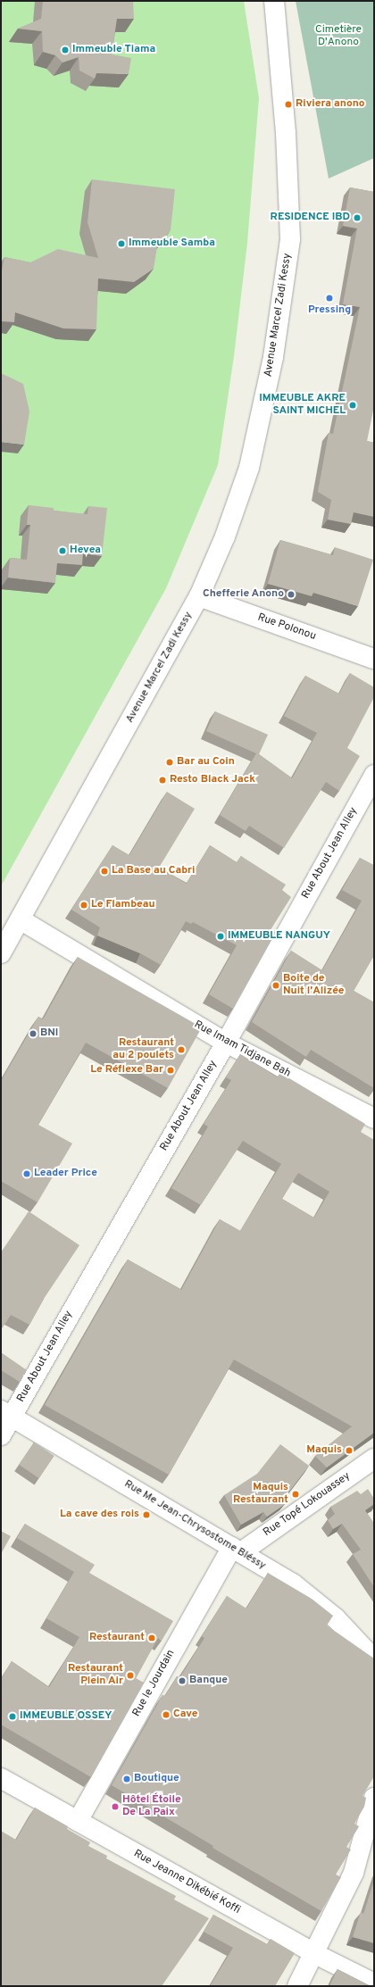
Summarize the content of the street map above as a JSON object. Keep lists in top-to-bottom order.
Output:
{
  "streets": {
    "street": [
      "Avenue Marcel Zadi Kessy",
      "Rue Polonou",
      "Rue About Jean Alley",
      "Rue Imam Tidjane Bah",
      "Rue Topé Lokouassey",
      "Rue Me Jean-Chrysostome Bléssy",
      "Rue le Jourdain",
      "Rue Jeanne Dikébié Koffi"
    ]
  },
  "crossings": [
    ["Avenue Marcel Zadi Kessy", "Rue Polonou"],
    ["Avenue Marcel Zadi Kessy", "Rue Imam Tidjane Bah"],
    ["Rue About Jean Alley", "Rue Imam Tidjane Bah"],
    ["Rue About Jean Alley", "Rue Me Jean-Chrysostome Bléssy"],
    ["Rue Topé Lokouassey", "Rue Me Jean-Chrysostome Bléssy"],
    ["Rue Topé Lokouassey", "Rue le Jourdain"],
    ["Rue Me Jean-Chrysostome Bléssy", "Rue le Jourdain"],
    ["Rue le Jourdain", "Rue Jeanne Dikébié Koffi"]
  ],
  "parks": ["Cimetière D'Anono"],
  "places": [
    "Immeuble Tiama",
    "Riviera anono",
    "RESIDENCE IBD",
    "Immeuble Samba",
    "Pressing",
    "IMMEUBLE AKRE SAINT MICHEL",
    "Hevea",
    "Chefferie Anono",
    "Bar au Coin",
    "Resto Black Jack",
    "La Base au Cabri",
    "Le Flambeau",
    "IMMEUBLE NANGUY",
    "Boite de Nuit l'Alizée",
    "BNI",
    "Restaurant au 2 poulets",
    "Le Réflexe Bar",
    "Leader Price",
    "Maquis",
    "Maquis Restaurant",
    "La cave des rois",
    "Restaurant",
    "Restaurant Plein Air",
    "Banque",
    "Cave",
    "IMMEUBLE OSSEY",
    "Boutique",
    "Hôtel Étoile De La Paix"
  ]
}
